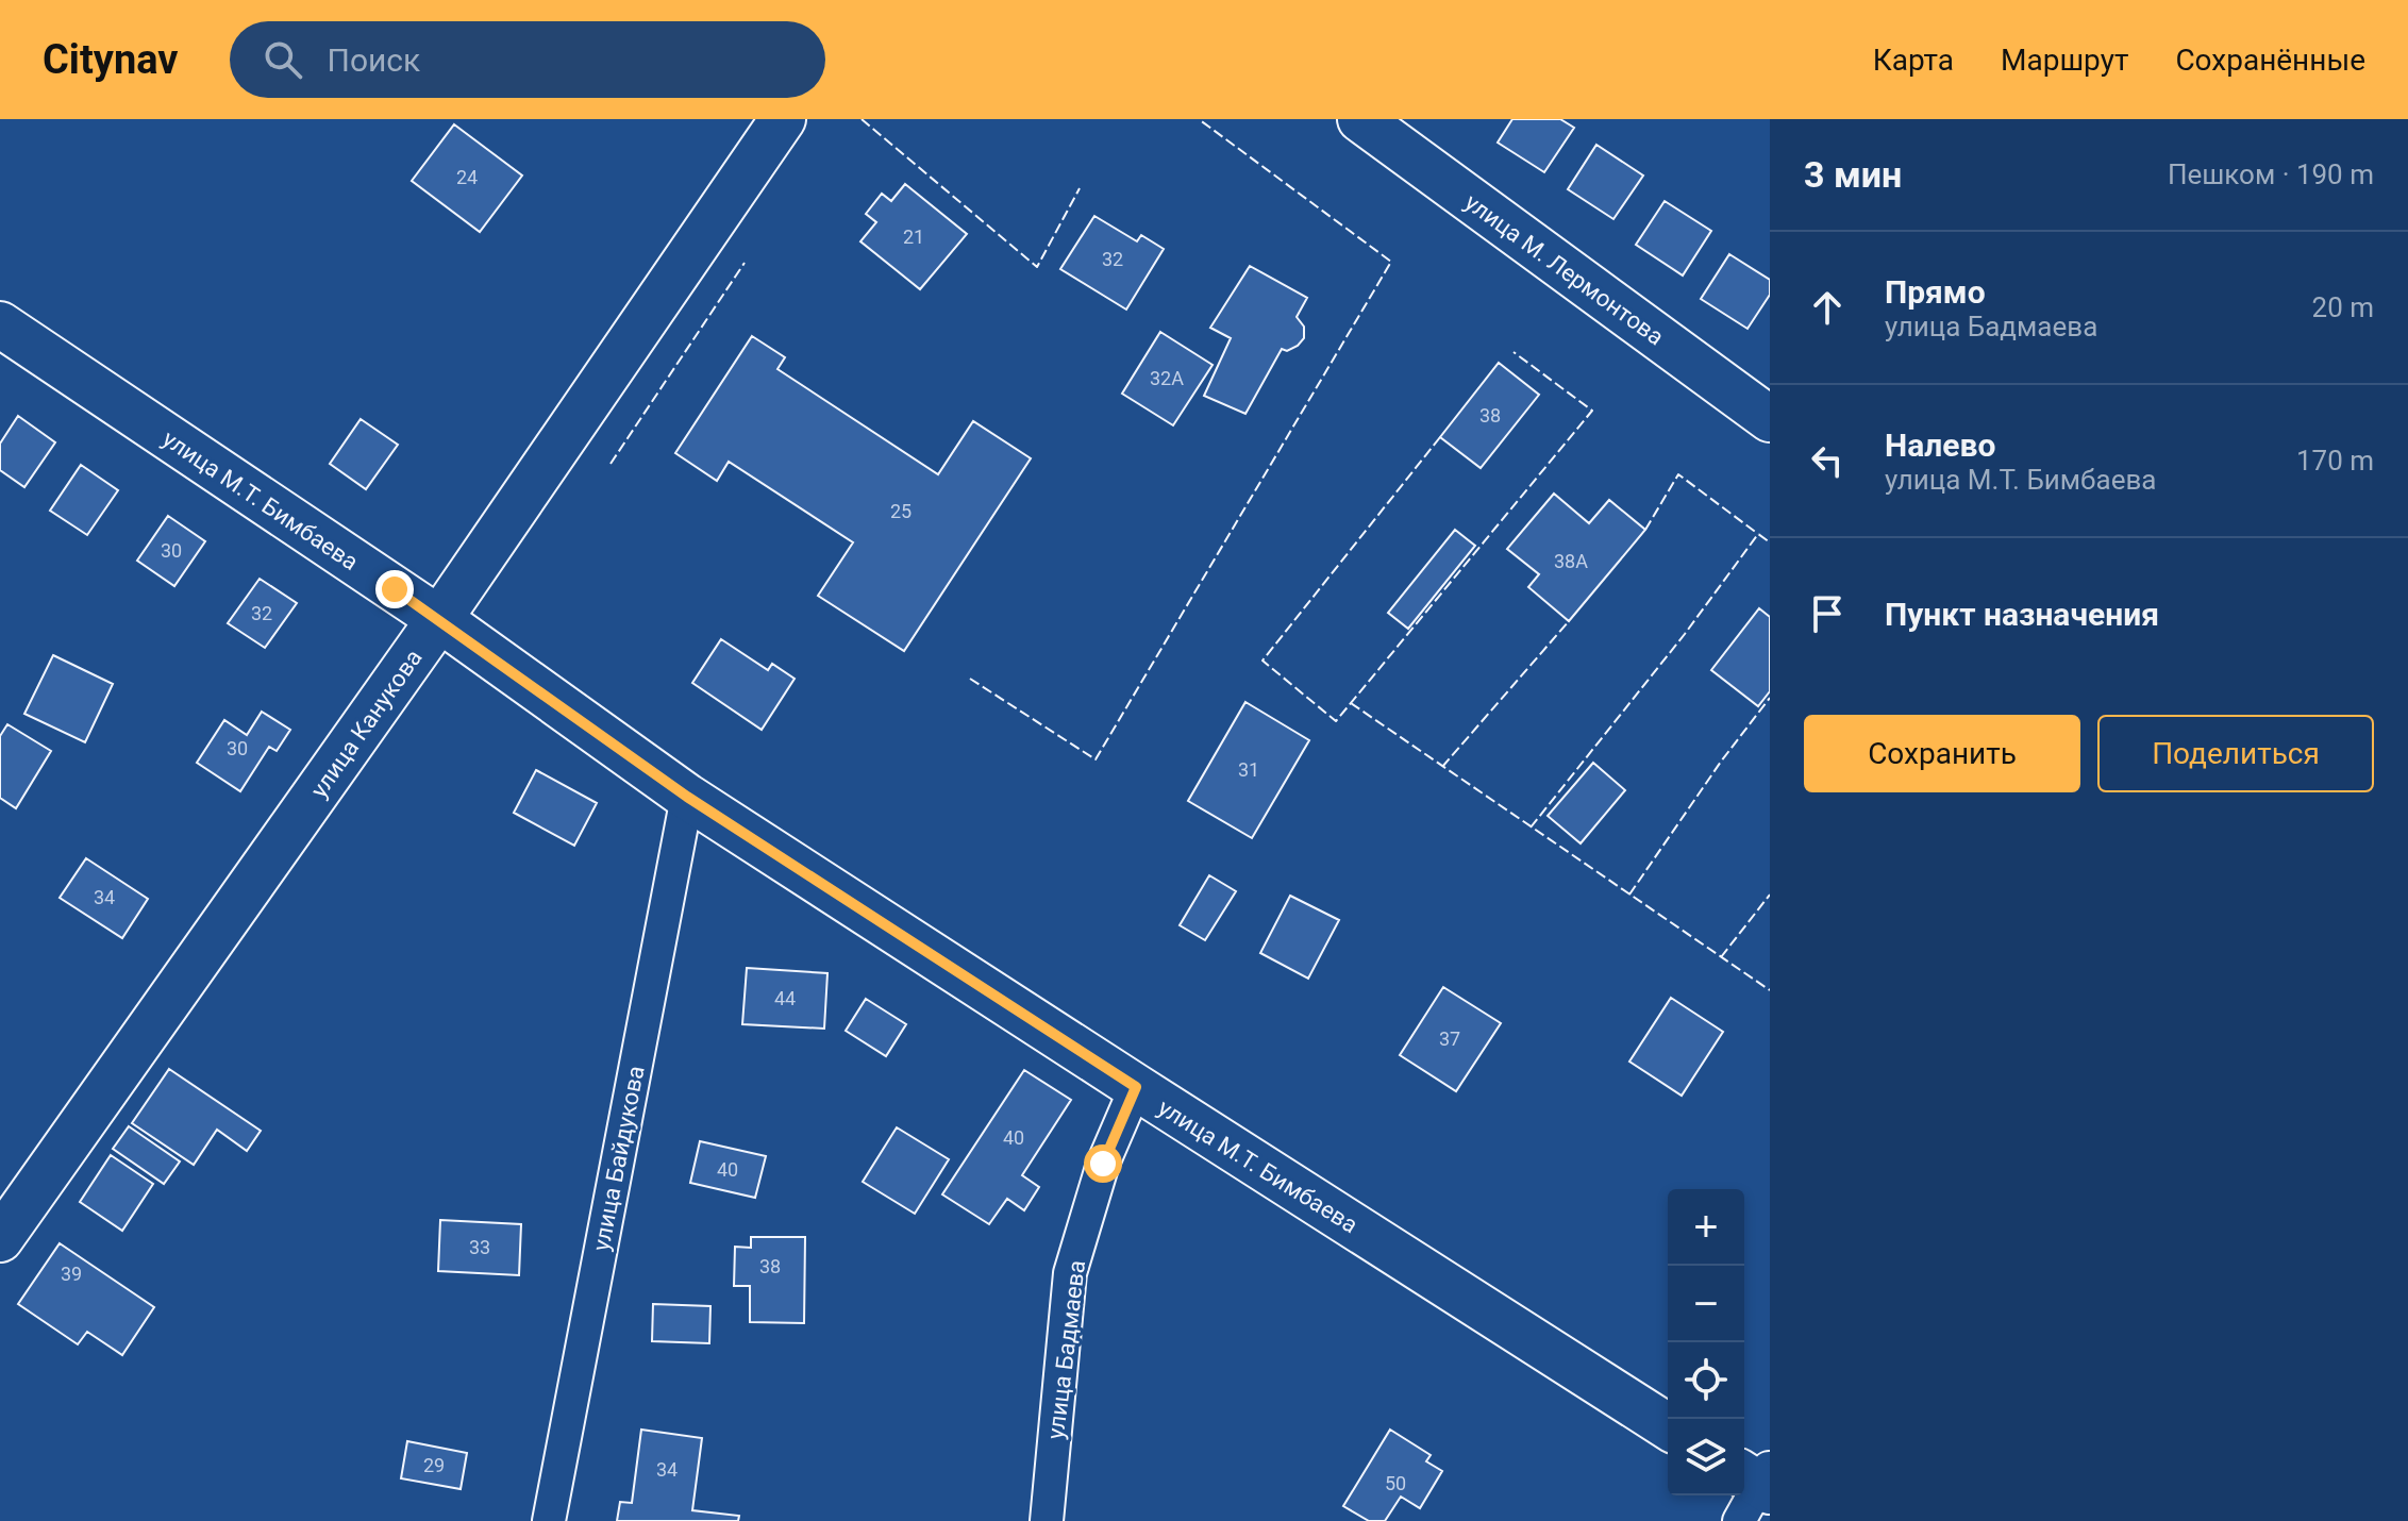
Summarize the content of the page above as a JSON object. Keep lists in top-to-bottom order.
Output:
{
  "streets": {
    "main road": ["улица М. Лермонтова", "улица М.Т. Бимбаева", "улица Канукова"],
    "street": ["улица Байдукова", "улица Бадмаева"]
  },
  "crossings": [
    ["улица М.Т. Бимбаева", "улица Канукова"],
    ["улица М.Т. Бимбаева", "улица Байдукова"],
    ["улица М.Т. Бимбаева", "улица Бадмаева"]
  ],
  "house_numbers": [
    "24",
    "21",
    "32",
    "32А",
    "38",
    "25",
    "30",
    "38А",
    "32",
    "30",
    "31",
    "34",
    "44",
    "37",
    "40",
    "40",
    "33",
    "38",
    "39",
    "29",
    "34",
    "50"
  ],
  "page": {
    "header": "Citynav",
    "search": "Поиск",
    "nav": ["Карта", "Маршрут", "Сохранённые"],
    "heading": ["3 мин", "Пешком · 190 m"],
    "list": [
      ["Прямо", "улица Бадмаева", "20 m"],
      ["Налево", "улица М.Т. Бимбаева", "170 m"],
      "Пункт назначения"
    ],
    "buttons": ["Сохранить", "Поделиться"],
    "map_buttons": ["+", "−"]
  }
}
